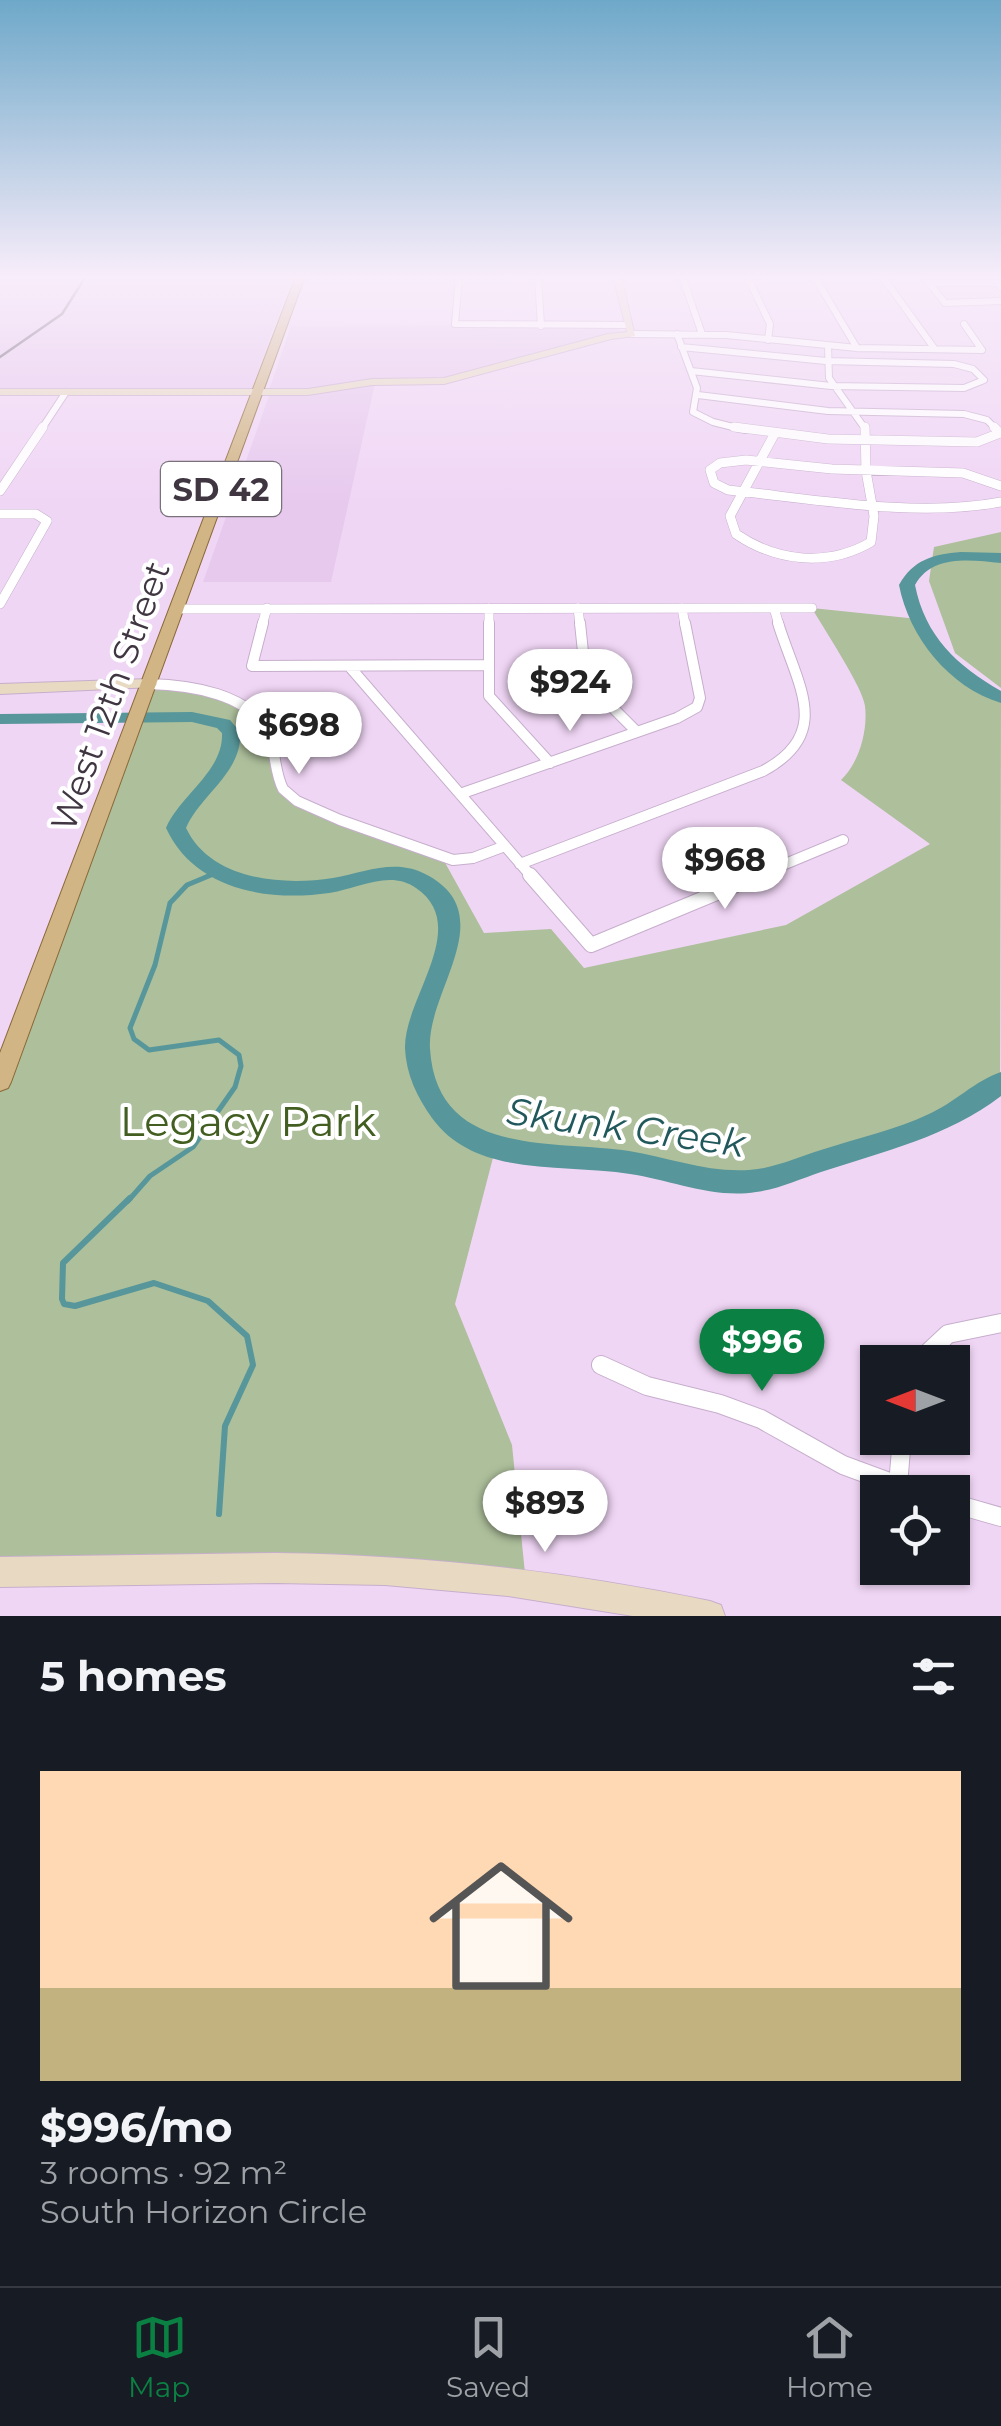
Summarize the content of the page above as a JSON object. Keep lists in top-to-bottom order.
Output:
{
  "streets": {
    "main road": ["SD 42", "West 12th Street"]
  },
  "water": ["Skunk Creek"],
  "parks": ["Legacy Park"],
  "north": "left",
  "page": {
    "price": [
      "$924",
      "$698",
      "$968",
      "$996",
      "$893"
    ],
    "heading": "5 homes",
    "list": [
      {
        "name": "$996/mo",
        "note": "3 rooms · 92 m² · South Horizon Circle"
      }
    ],
    "tabs": ["Map", "Saved", "Home"]
  }
}
